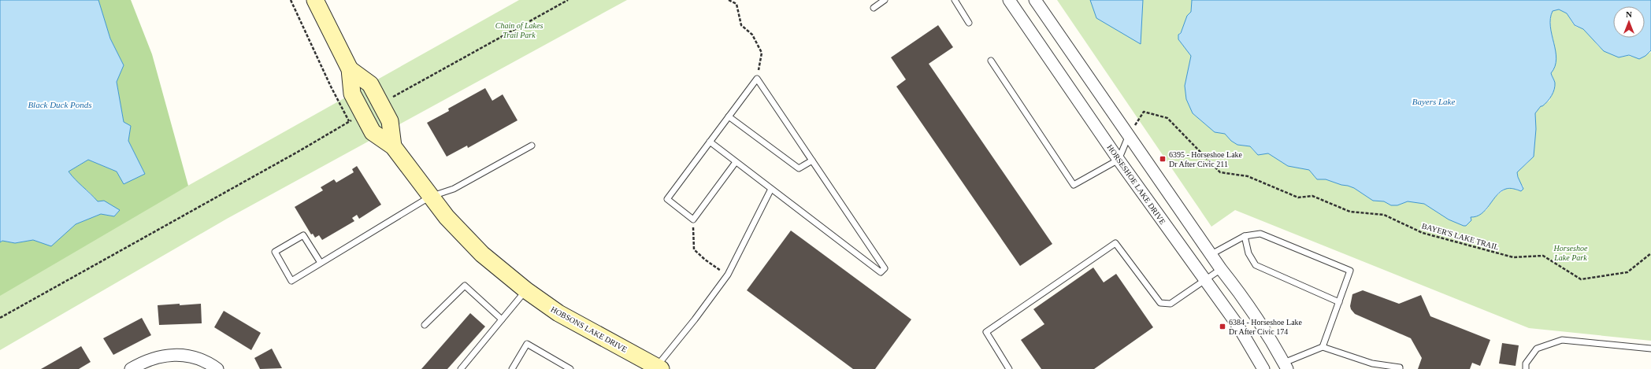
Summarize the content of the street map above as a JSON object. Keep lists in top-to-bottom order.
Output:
{
  "streets": {
    "street": ["HORSESHOE LAKE DRIVE", "HOBSONS LAKE DRIVE"],
    "path": ["BAYER'S LAKE TRAIL"]
  },
  "water": ["Bayers Lake", "Black Duck Ponds"],
  "parks": ["Chain of Lakes Trail Park", "Horseshoe Lake Park"],
  "places": {
    "transit": ["6395 - Horseshoe Lake Dr After Civic 211", "6384 - Horseshoe Lake Dr After Civic 174"]
  },
  "north": "top"
}
